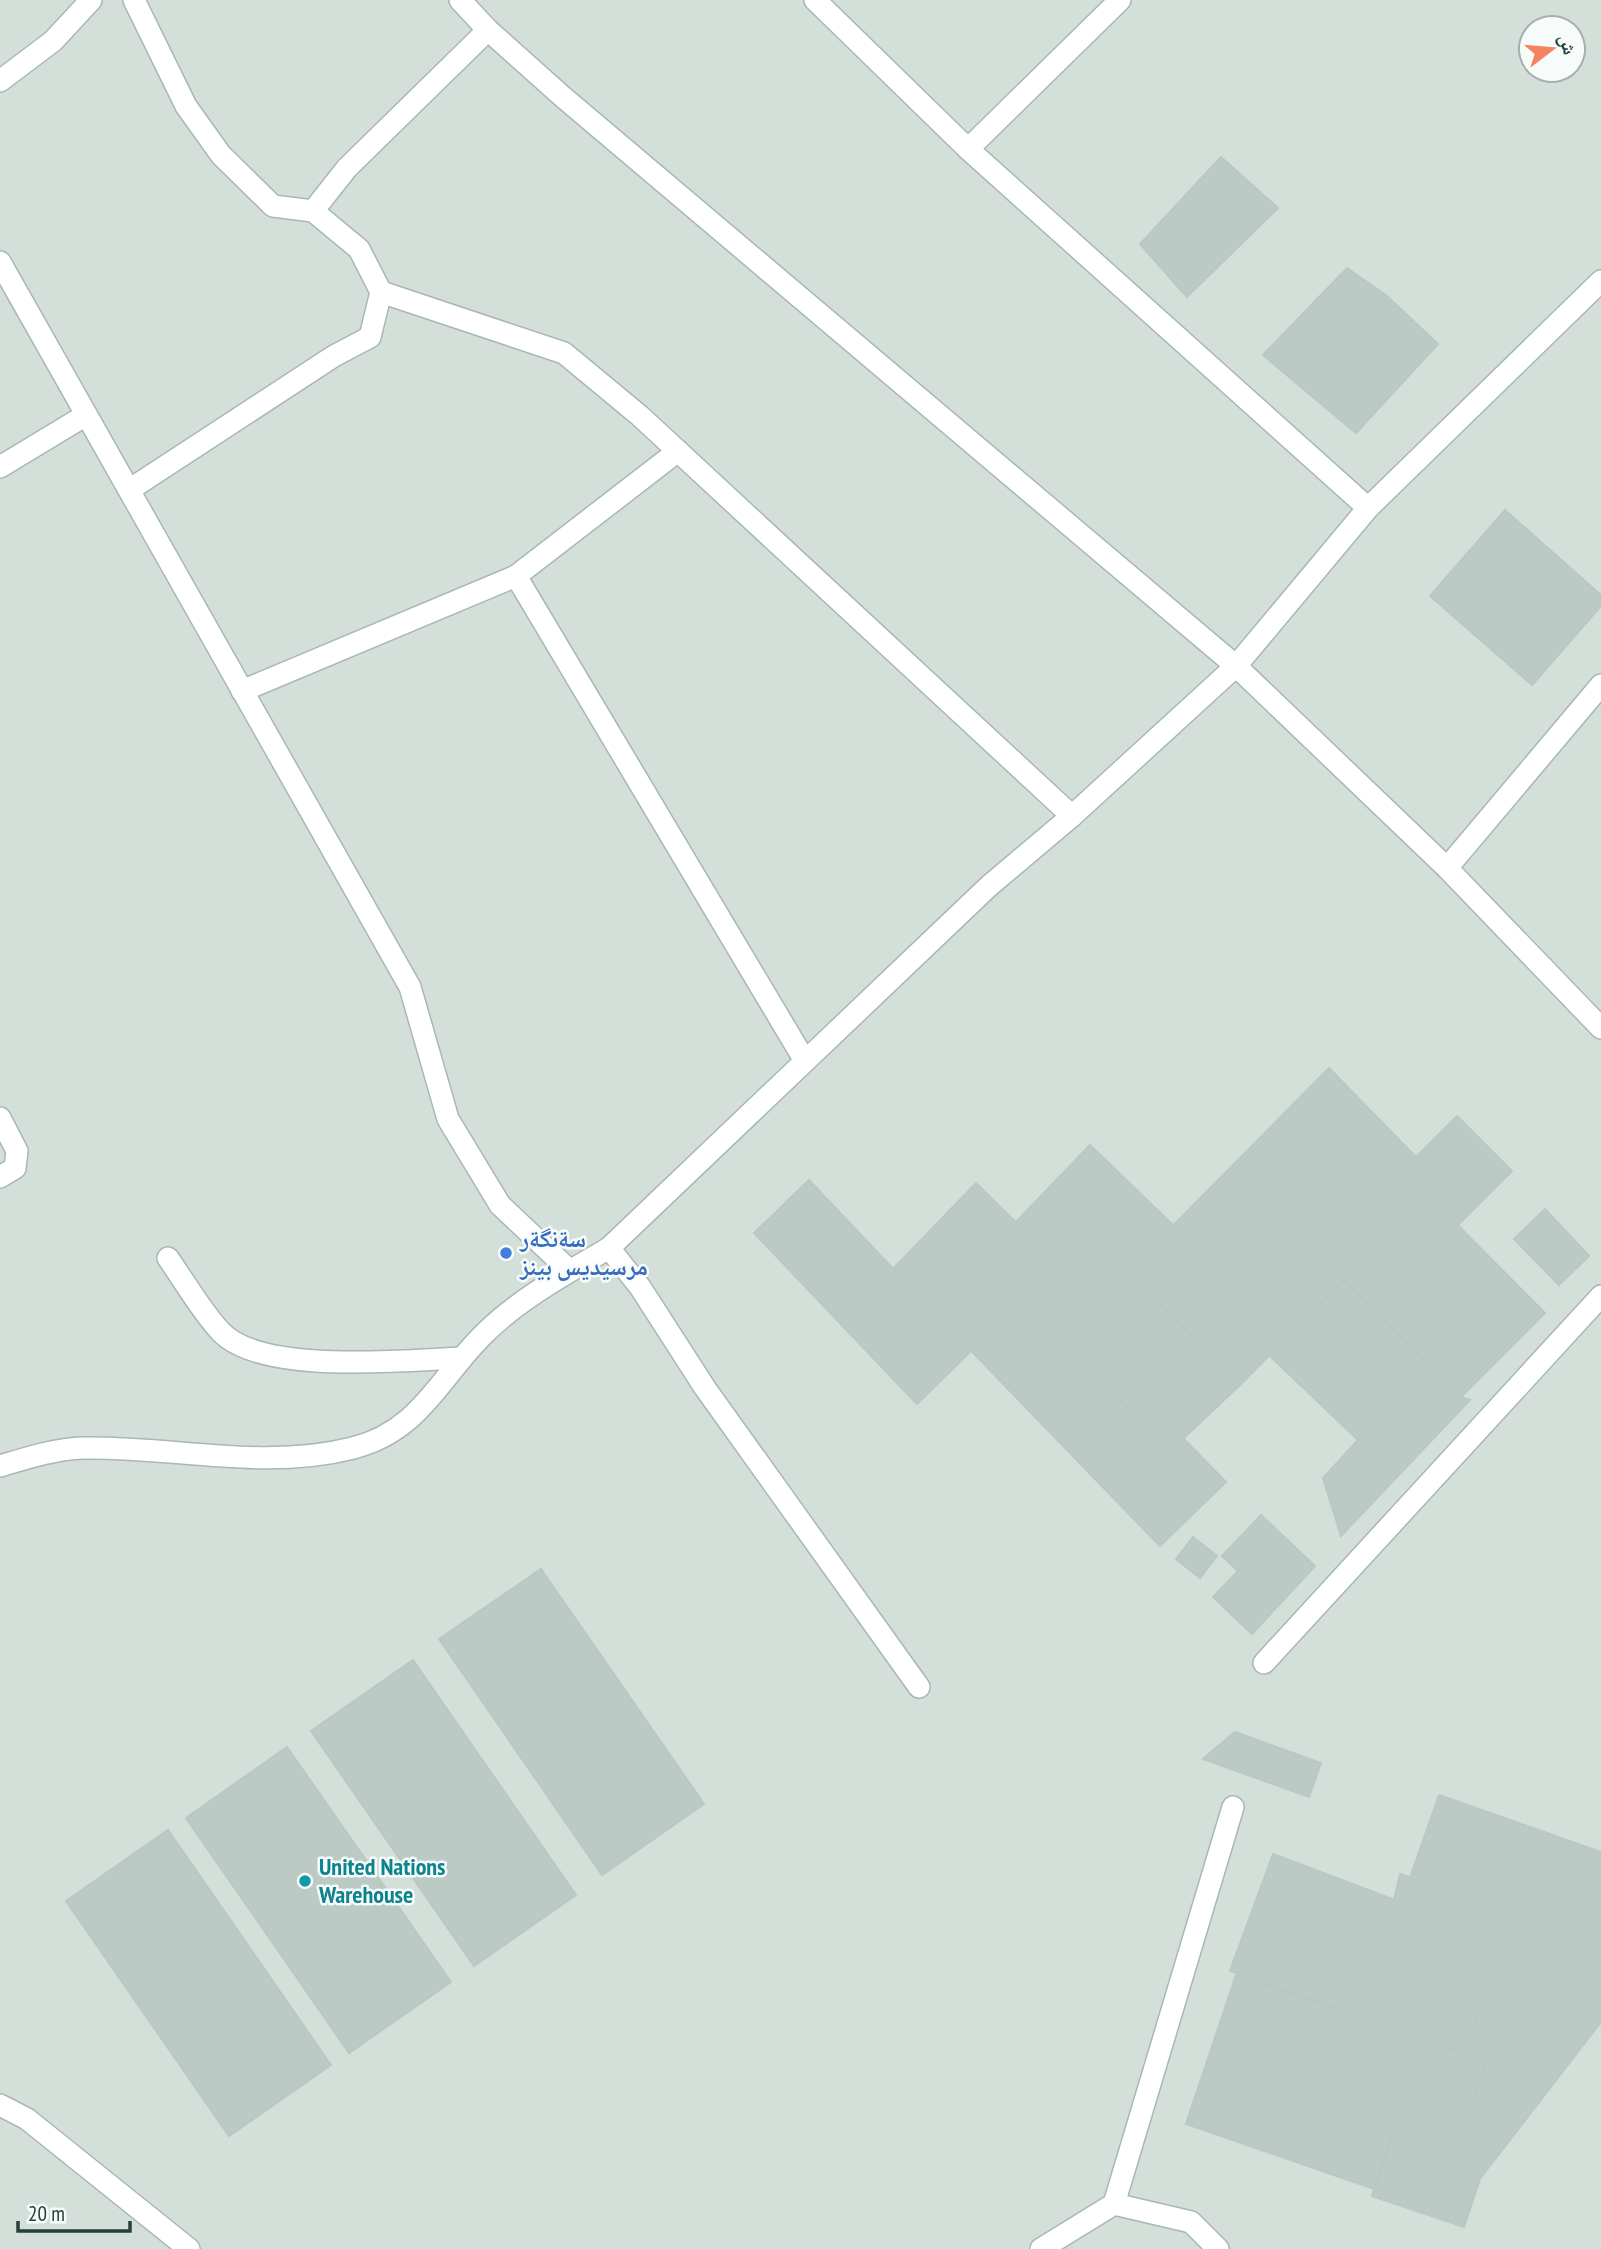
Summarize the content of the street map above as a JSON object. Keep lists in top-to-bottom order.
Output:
{
  "places": ["سةنگةر مرسيديس بينز", "United Nations Warehouse"],
  "scale_bar": "20 m",
  "north": "right"
}
